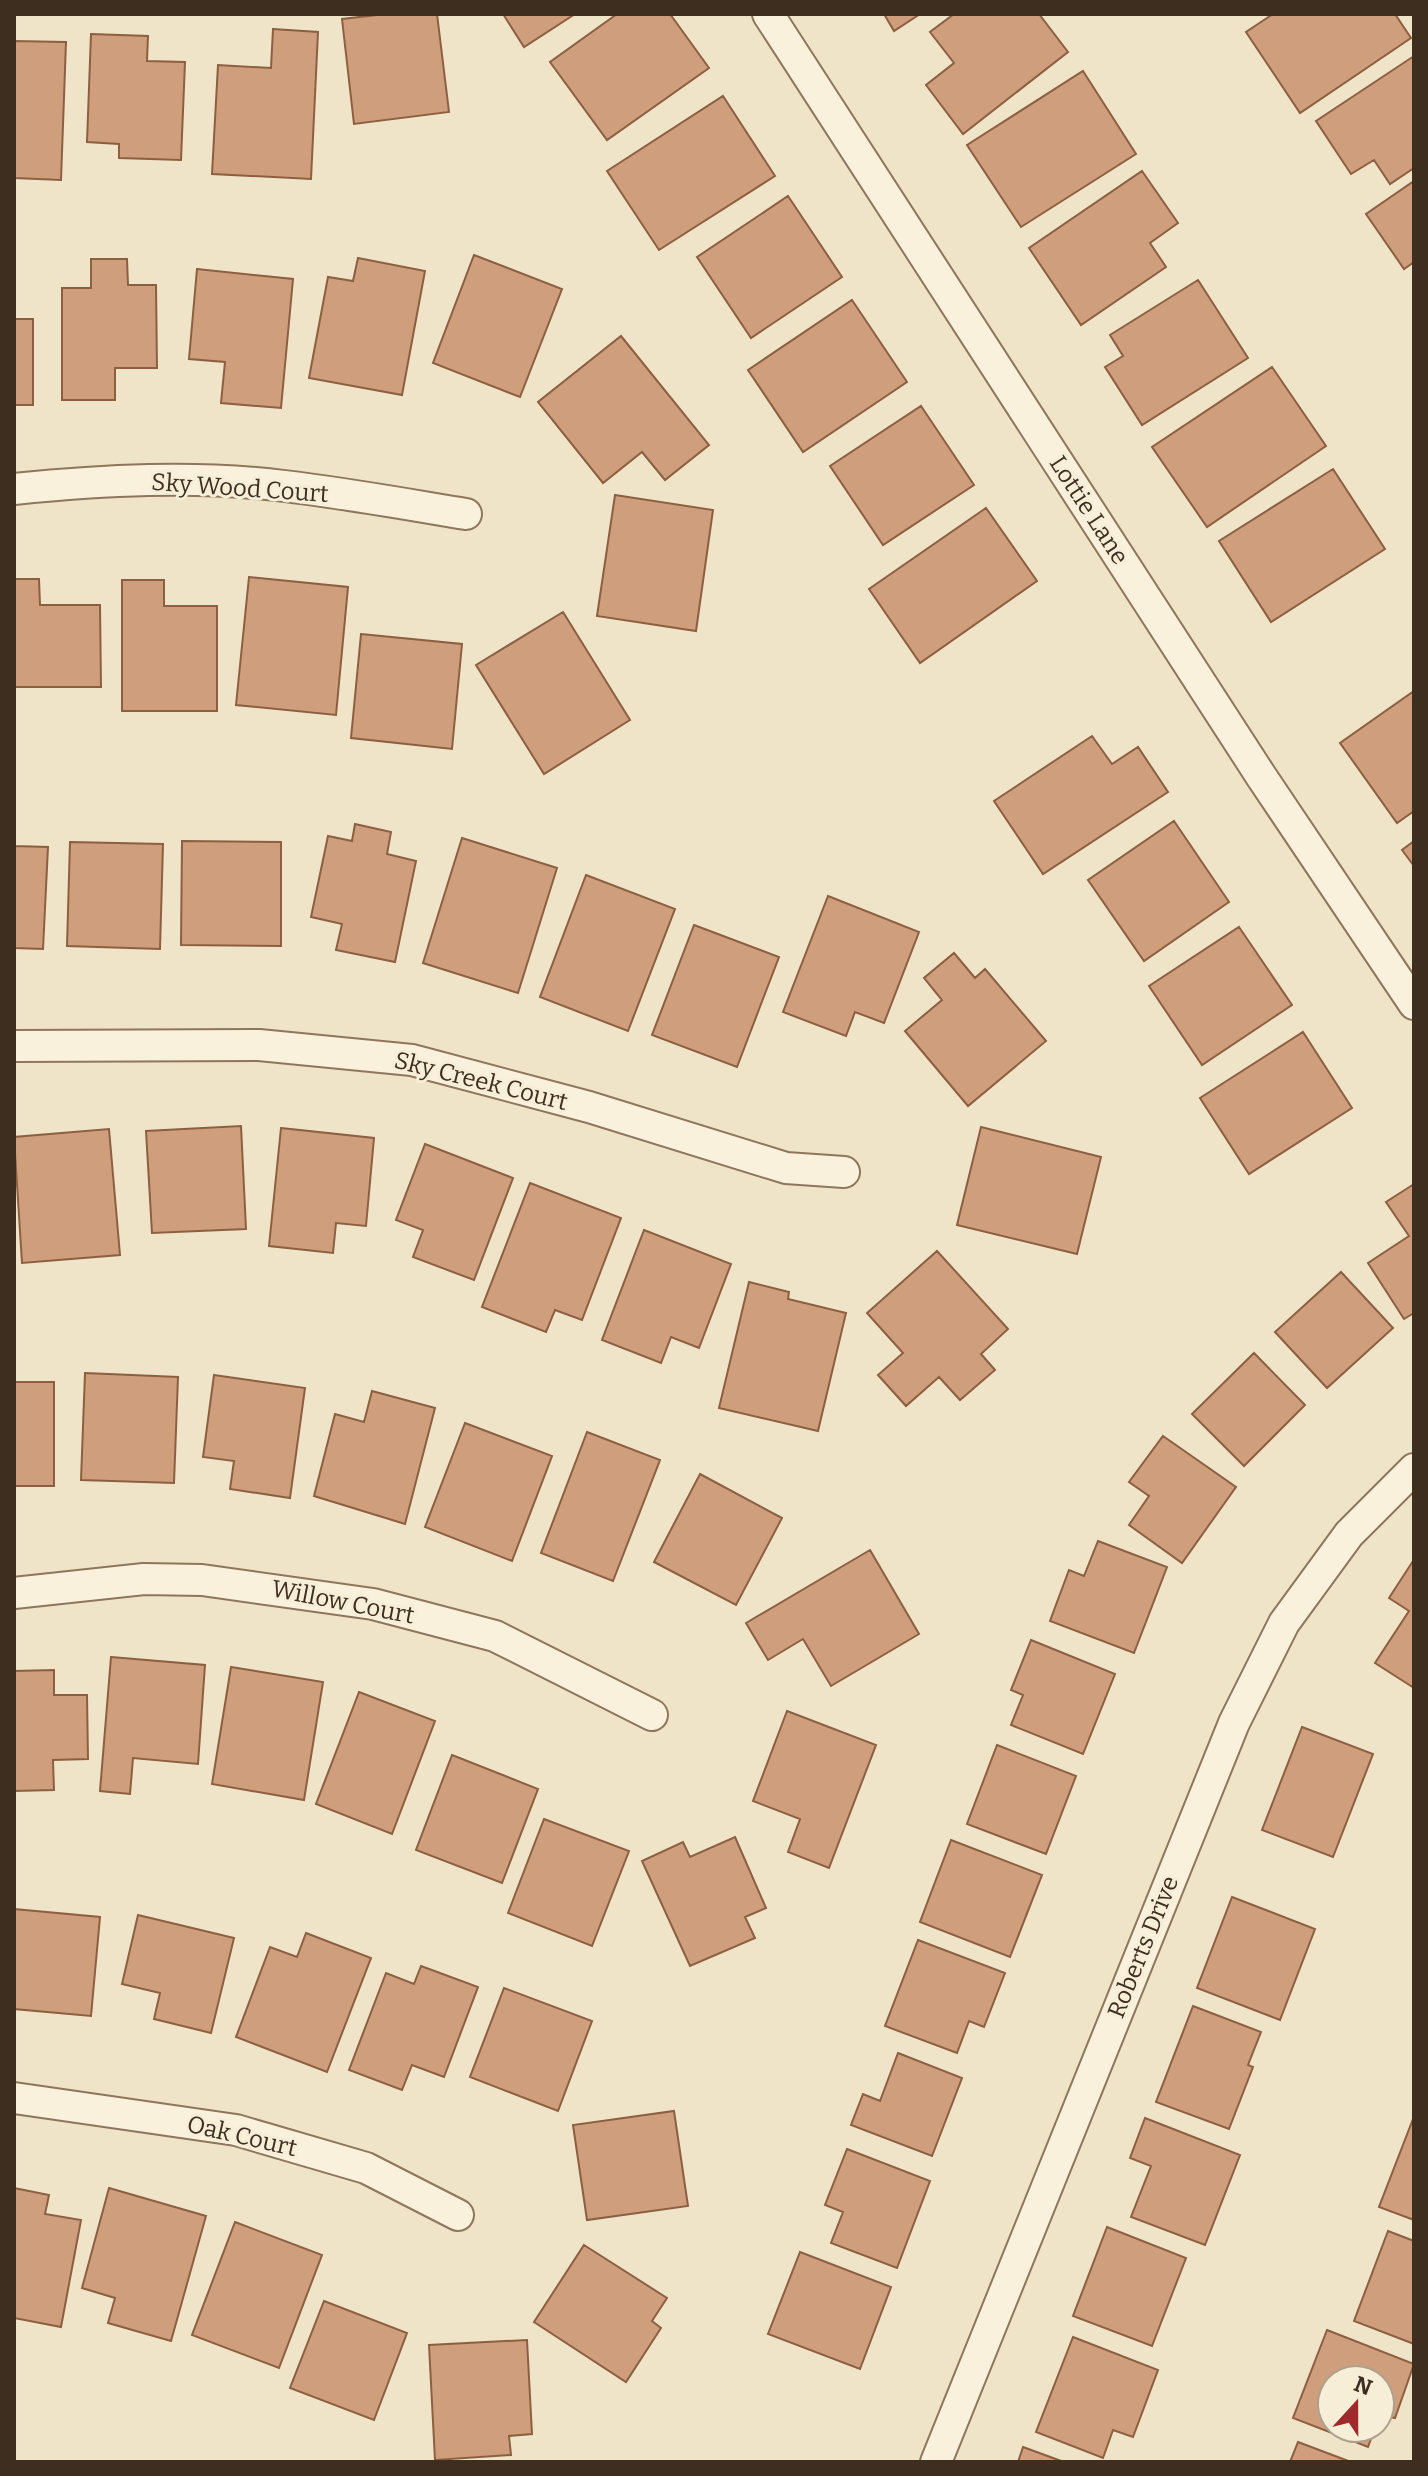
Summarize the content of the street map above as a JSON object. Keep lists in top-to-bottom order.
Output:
{
  "streets": {
    "street": [
      "Sky Wood Court",
      "Lottie Lane",
      "Sky Creek Court",
      "Willow Court",
      "Roberts Drive",
      "Oak Court"
    ]
  },
  "north": "top"
}
